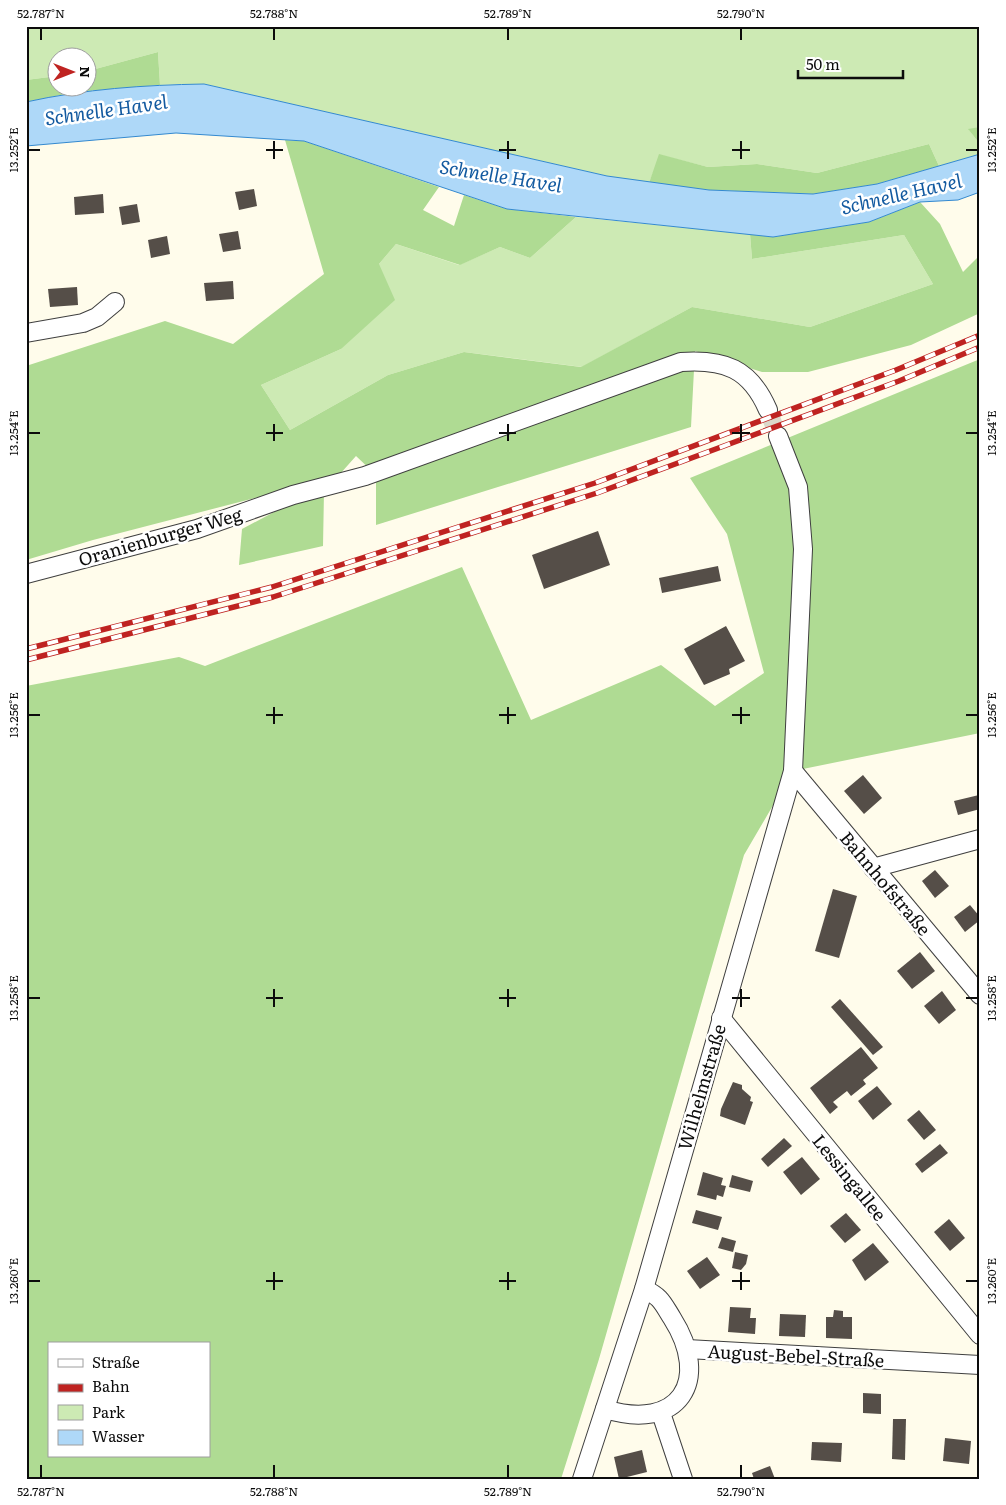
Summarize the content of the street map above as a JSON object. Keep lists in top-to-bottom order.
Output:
{
  "streets": {
    "street": [
      "Oranienburger Weg",
      "Bahnhofstraße",
      "Wilhelmstraße",
      "Lessingallee",
      "August-Bebel-Straße"
    ]
  },
  "crossings": [
    ["Bahnhofstraße", "Wilhelmstraße"],
    ["Wilhelmstraße", "Lessingallee"]
  ],
  "water": ["Schnelle Havel"],
  "legend": [
    "Straße",
    "Bahn",
    "Park",
    "Wasser"
  ],
  "scale_bar": "50 m",
  "north": "right",
  "coordinates": [
    "52.787°N",
    "52.788°N",
    "52.789°N",
    "52.790°N",
    "13.252°E",
    "13.254°E",
    "13.256°E",
    "13.258°E",
    "13.260°E"
  ]
}
